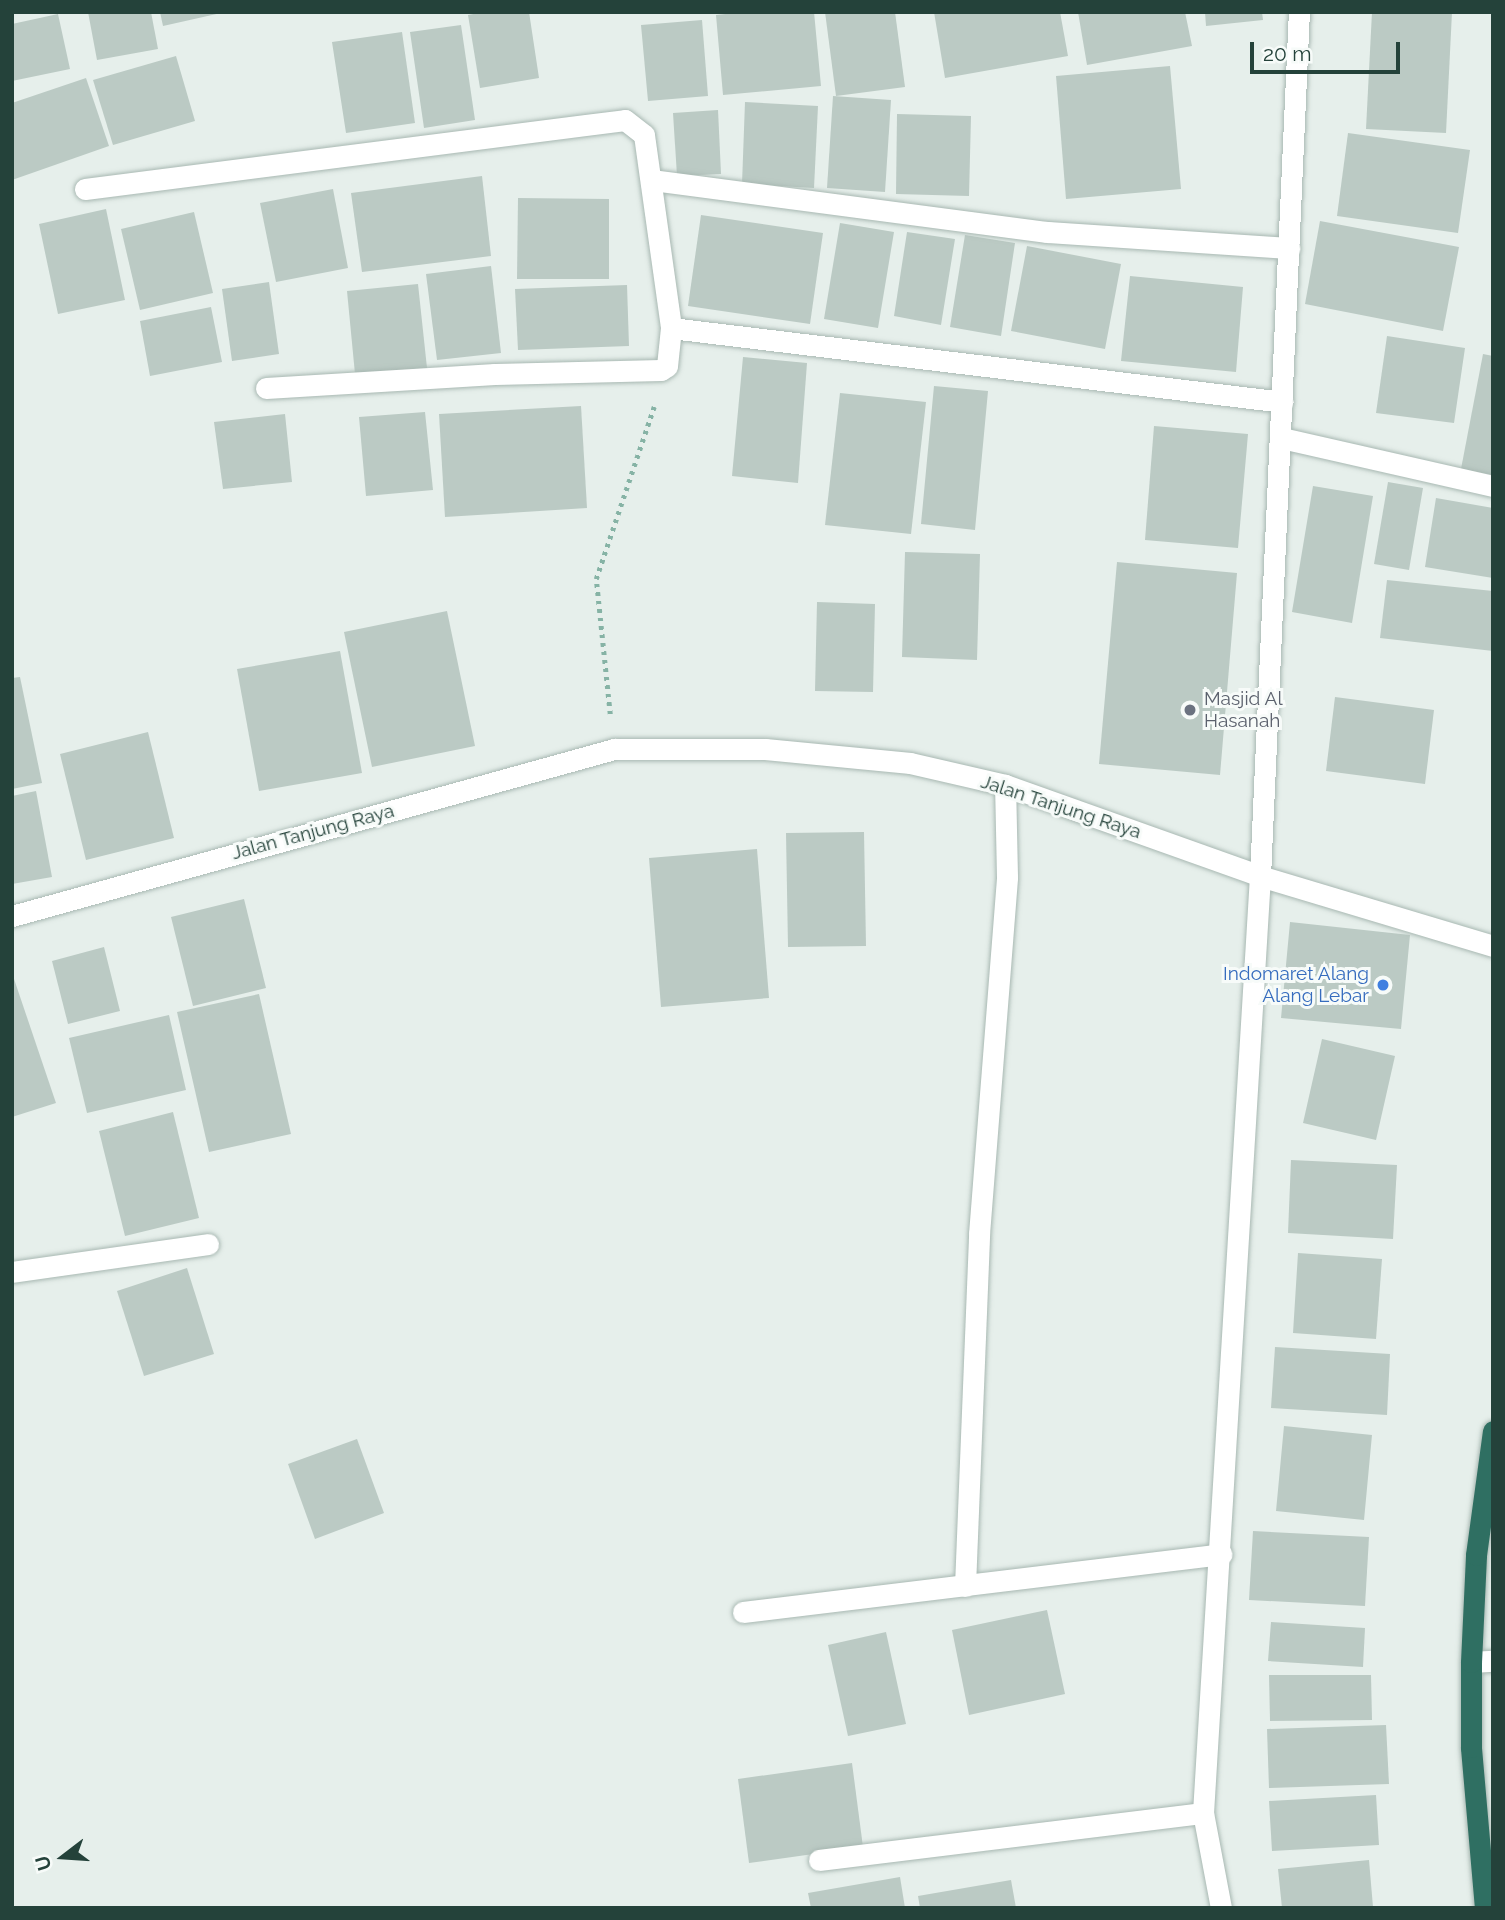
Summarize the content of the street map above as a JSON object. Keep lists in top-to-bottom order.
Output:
{
  "streets": {
    "street": ["Jalan Tanjung Raya"]
  },
  "places": ["Masjid Al Hasanah", "Indomaret Alang Alang Lebar"],
  "scale_bar": "20 m",
  "north": "left"
}
